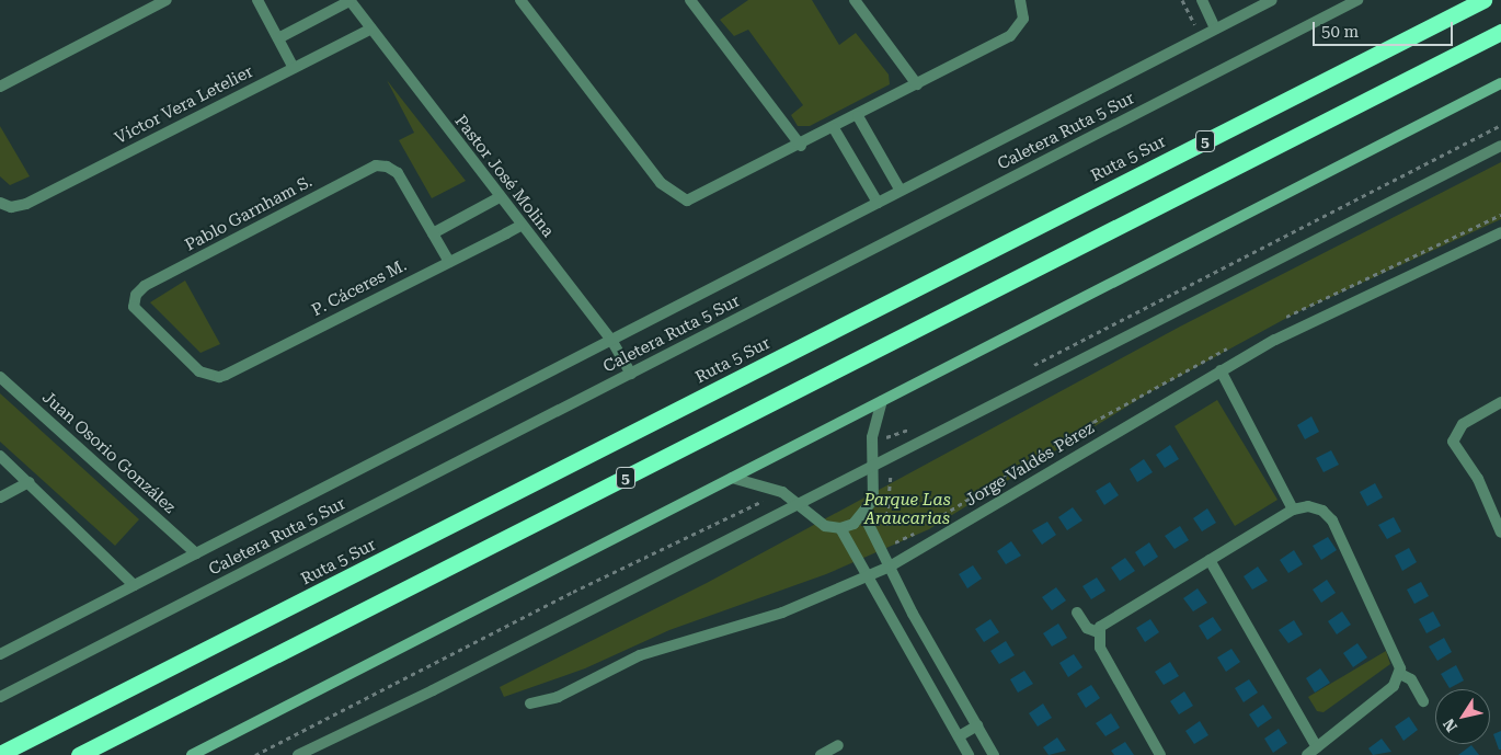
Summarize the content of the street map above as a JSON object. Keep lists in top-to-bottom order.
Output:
{
  "streets": {
    "highway": ["5", "Ruta 5 Sur"],
    "street": [
      "Víctor Vera Letelier",
      "Caletera Ruta 5 Sur",
      "Pastor José Molina",
      "Pablo Garnham S.",
      "P. Cáceres M.",
      "Juan Osorio González",
      "Jorge Valdés Pérez"
    ]
  },
  "crossings": [
    ["Víctor Vera Letelier", "Pastor José Molina"],
    ["Caletera Ruta 5 Sur", "Pastor José Molina"],
    ["Pastor José Molina", "P. Cáceres M."],
    ["Pablo Garnham S.", "P. Cáceres M."]
  ],
  "parks": ["Parque Las Araucarias"],
  "scale_bar": "50 m",
  "north": "bottom left"
}
